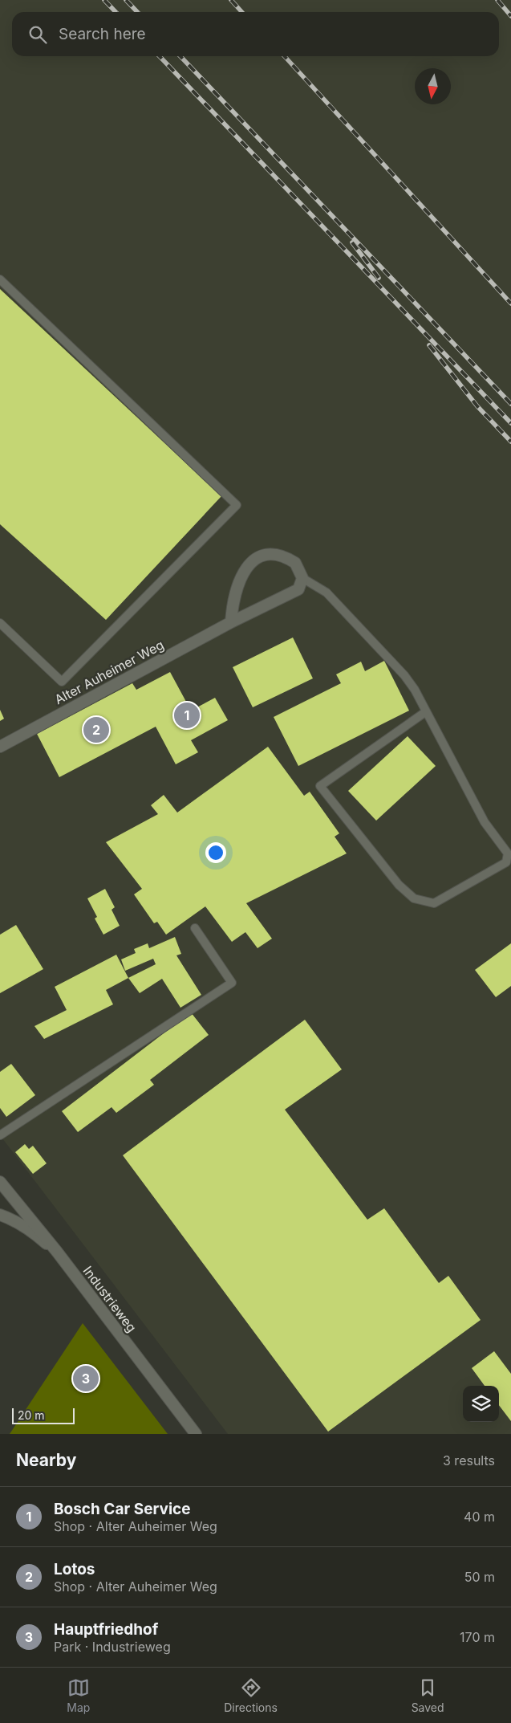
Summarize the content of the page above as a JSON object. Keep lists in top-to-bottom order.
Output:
{
  "streets": {
    "street": ["Alter Auheimer Weg", "Industrieweg"]
  },
  "scale_bar": "20 m",
  "north": "bottom",
  "page": {
    "search": "Search here",
    "pins": ["1", "2", "3"],
    "scale": "20 m",
    "heading": ["Nearby", "3 results"],
    "list": [
      {
        "mark": "1",
        "name": "Bosch Car Service",
        "note": "Shop · Alter Auheimer Weg",
        "value": "40 m"
      },
      {
        "mark": "2",
        "name": "Lotos",
        "note": "Shop · Alter Auheimer Weg",
        "value": "50 m"
      },
      {
        "mark": "3",
        "name": "Hauptfriedhof",
        "note": "Park · Industrieweg",
        "value": "170 m"
      }
    ],
    "nav": ["Map", "Directions", "Saved"]
  }
}
